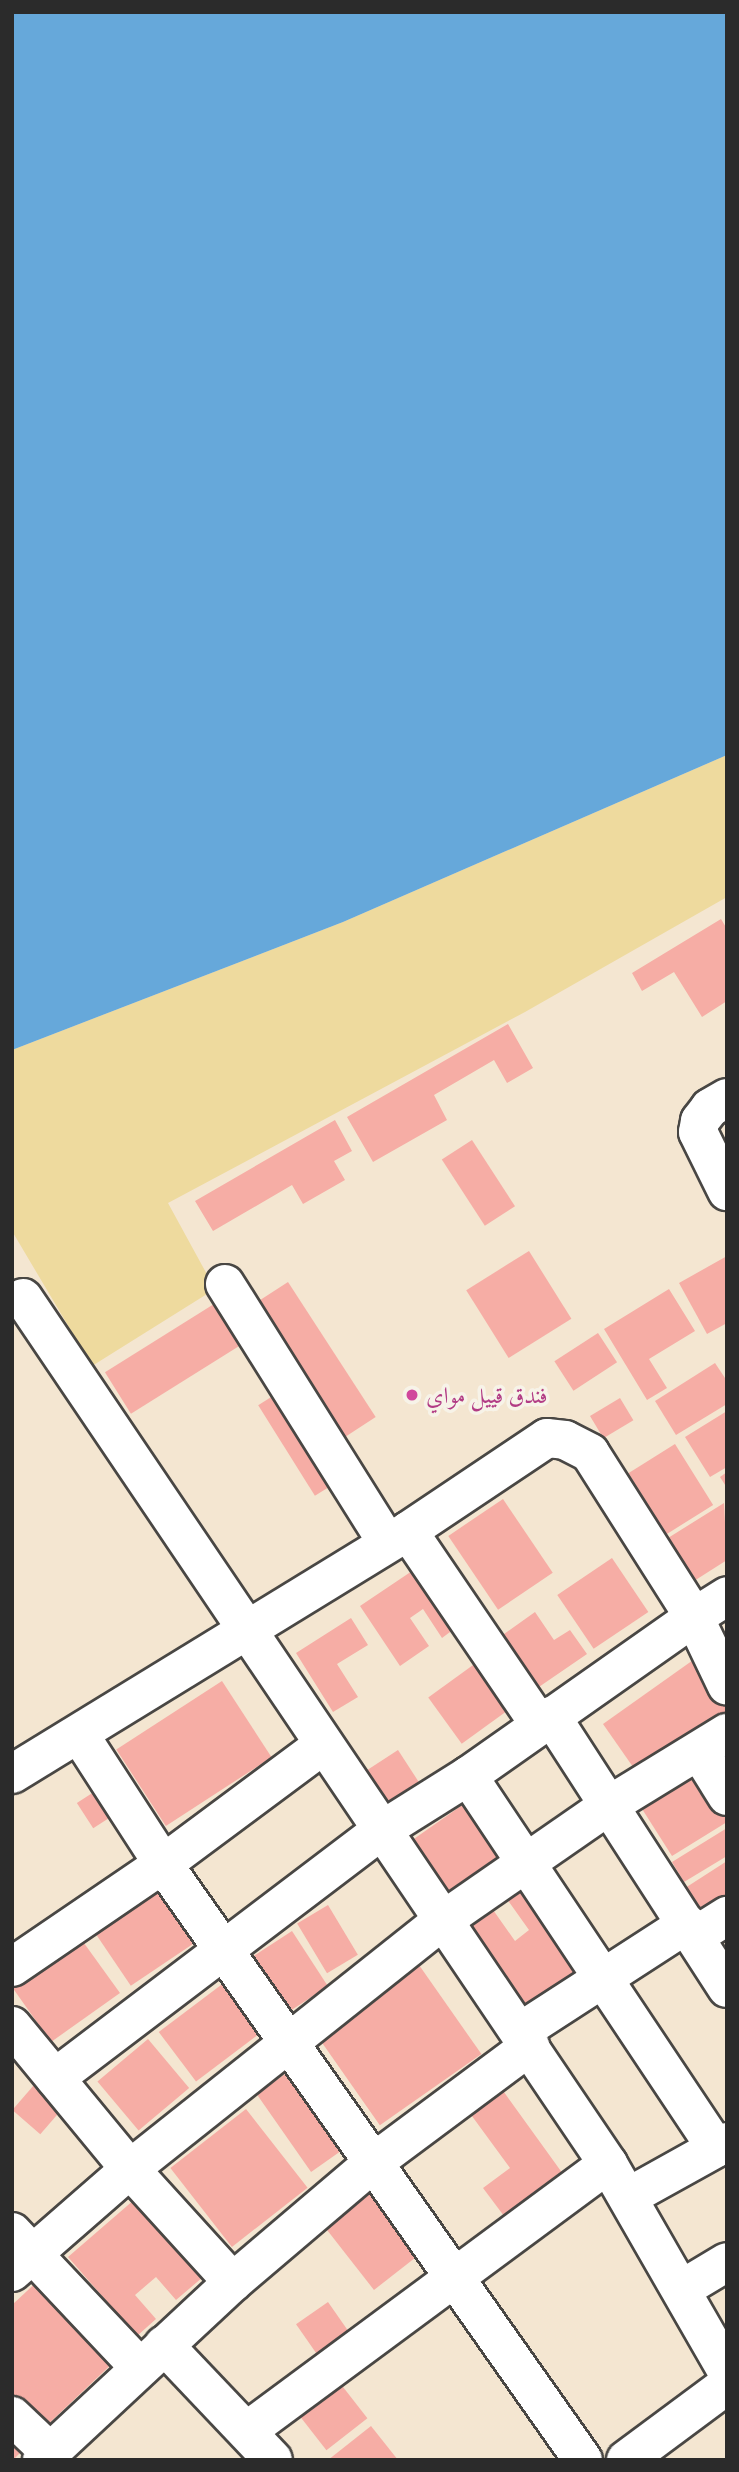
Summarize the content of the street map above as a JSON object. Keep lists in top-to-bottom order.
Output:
{
  "places": ["فندق قييل مواي"]
}
